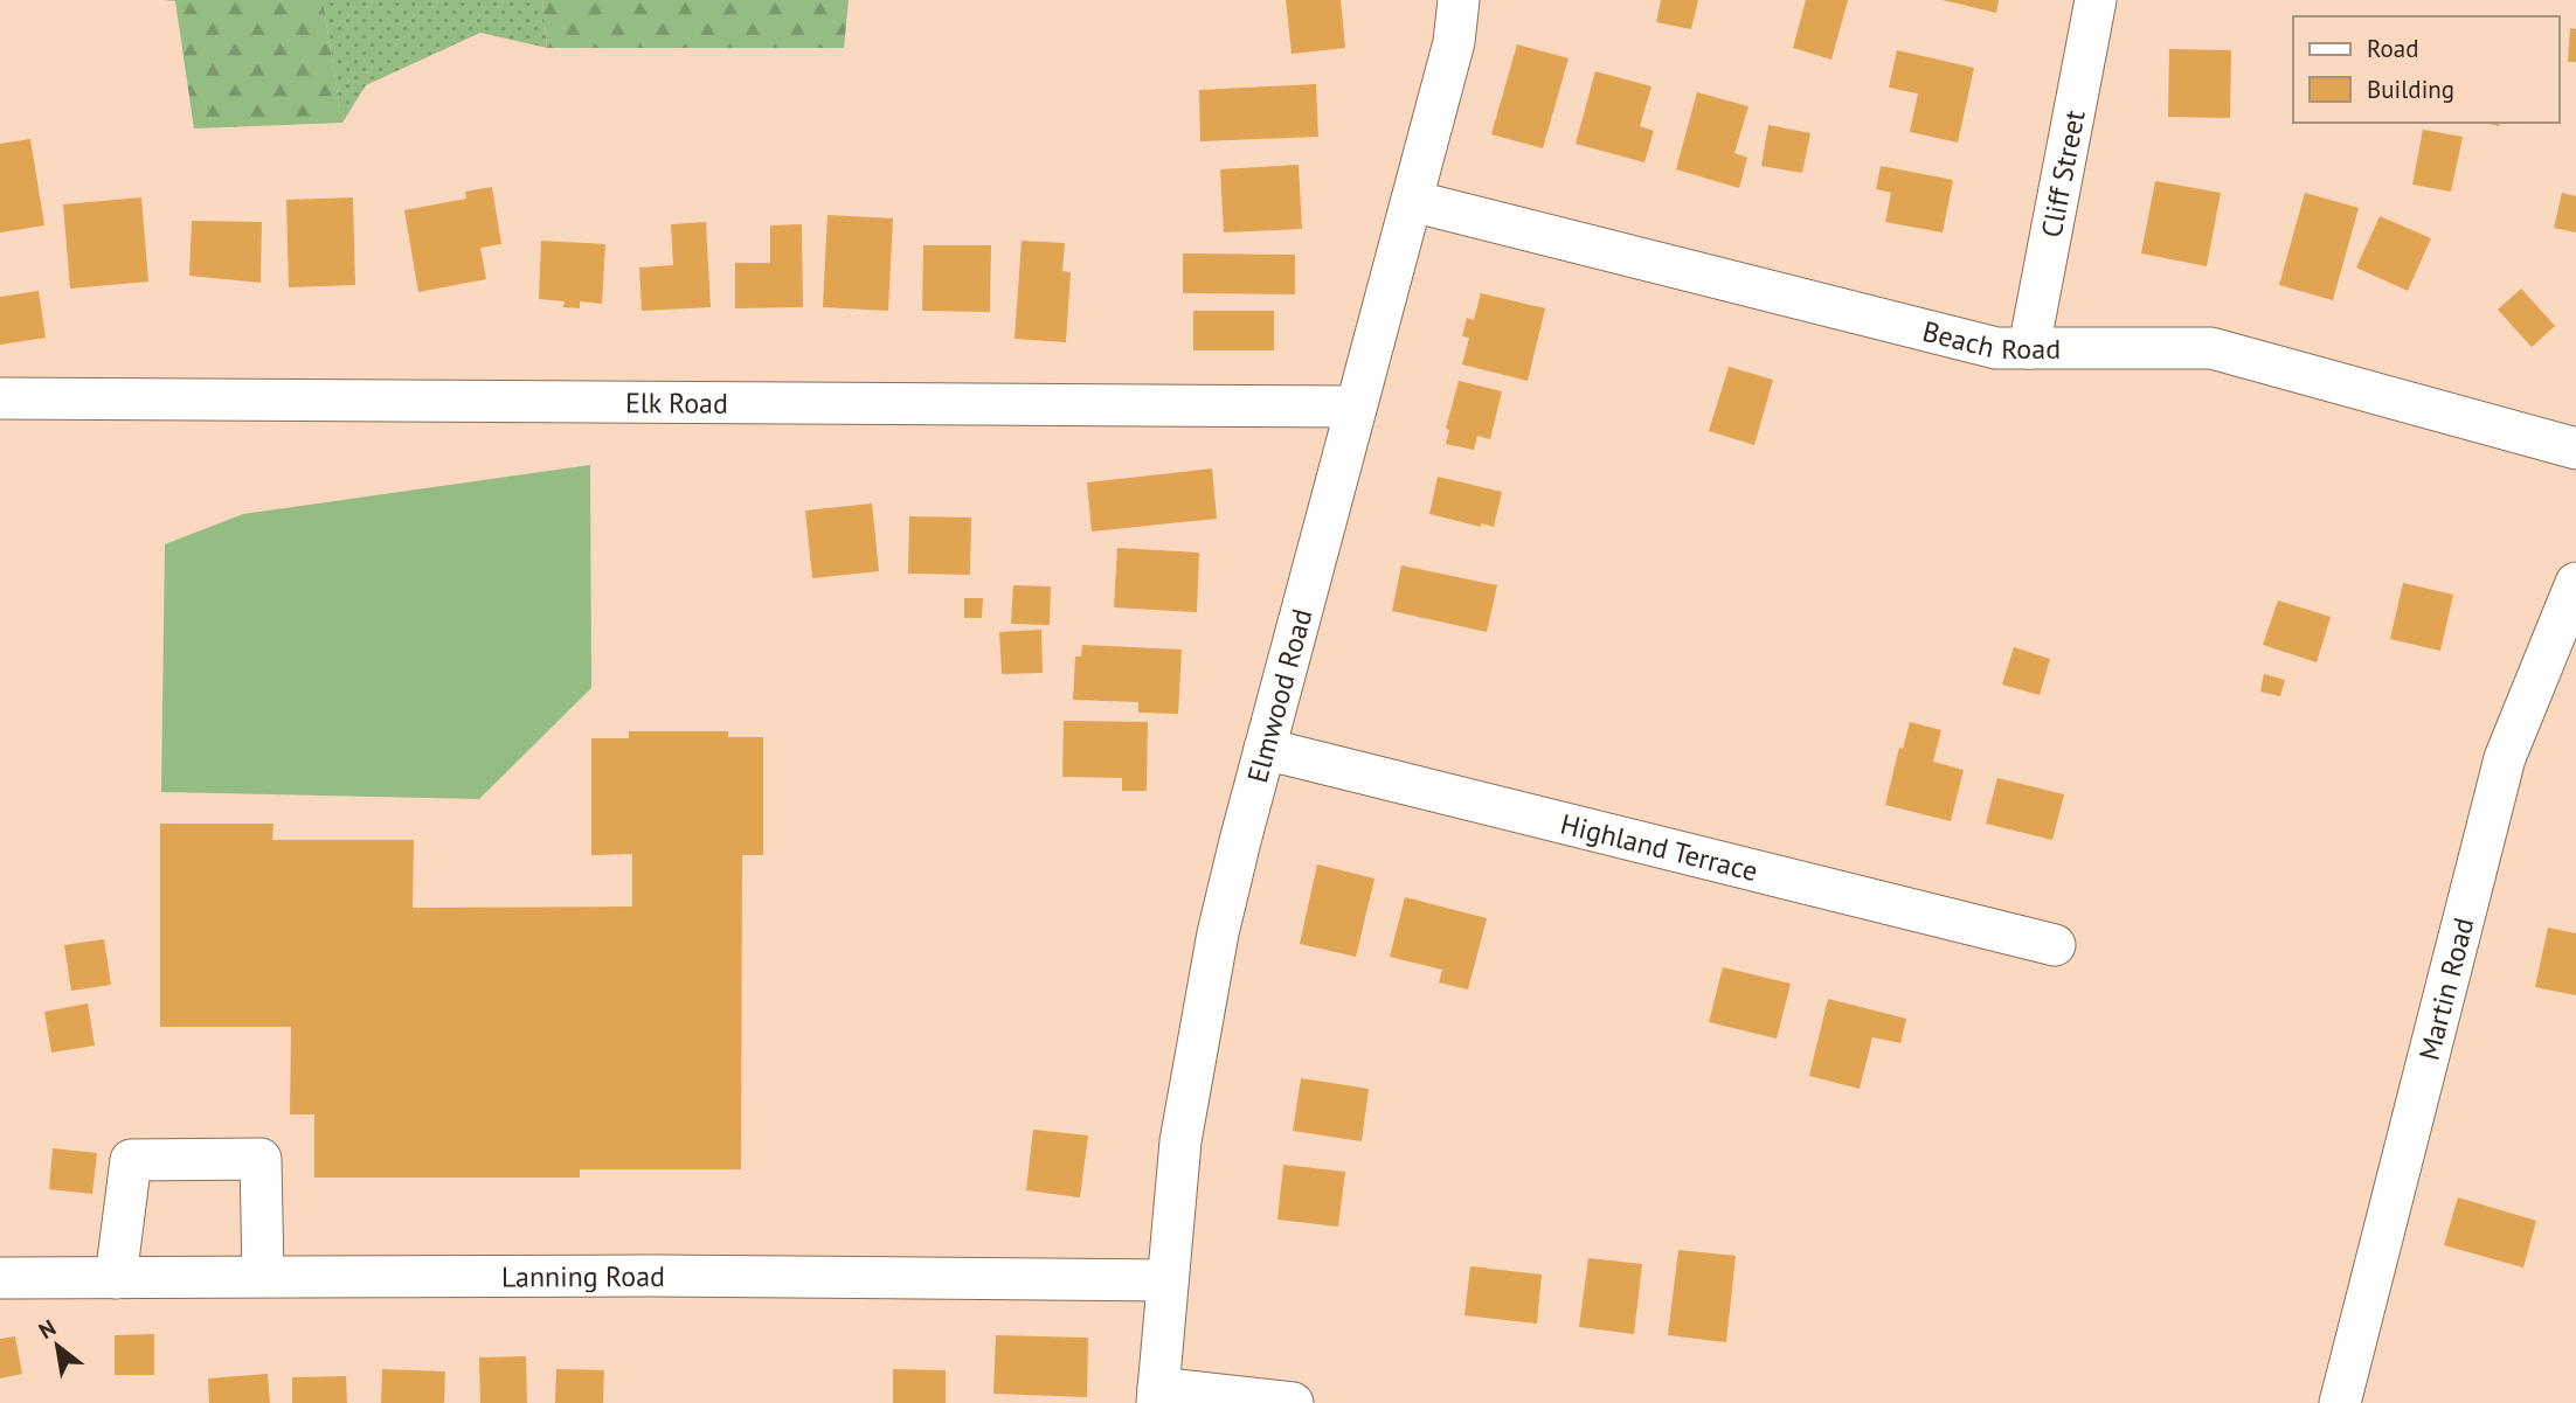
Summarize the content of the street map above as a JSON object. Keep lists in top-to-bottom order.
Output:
{
  "streets": {
    "street": [
      "Cliff Street",
      "Beach Road",
      "Elk Road",
      "Elmwood Road",
      "Highland Terrace",
      "Martin Road",
      "Lanning Road"
    ]
  },
  "crossings": [
    ["Cliff Street", "Beach Road"],
    ["Beach Road", "Elmwood Road"],
    ["Elk Road", "Elmwood Road"],
    ["Elmwood Road", "Highland Terrace"],
    ["Elmwood Road", "Lanning Road"]
  ],
  "legend": ["Road", "Building"],
  "north": "top left"
}
